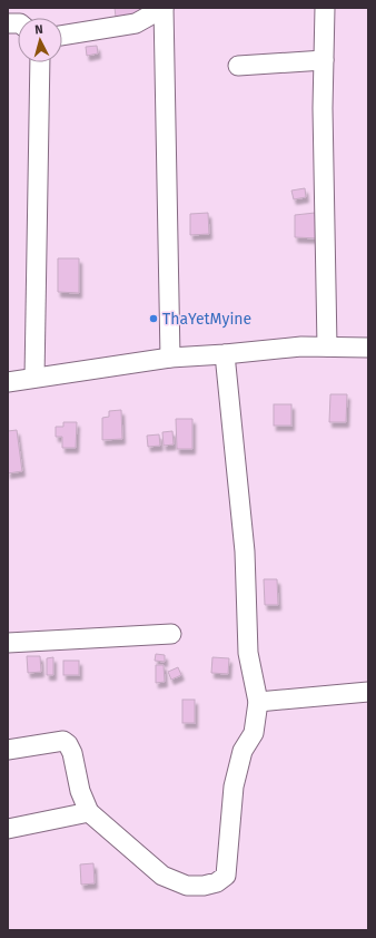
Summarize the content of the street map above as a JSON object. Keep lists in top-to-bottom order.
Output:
{
  "places": ["ThaYetMyine"],
  "north": "top"
}
